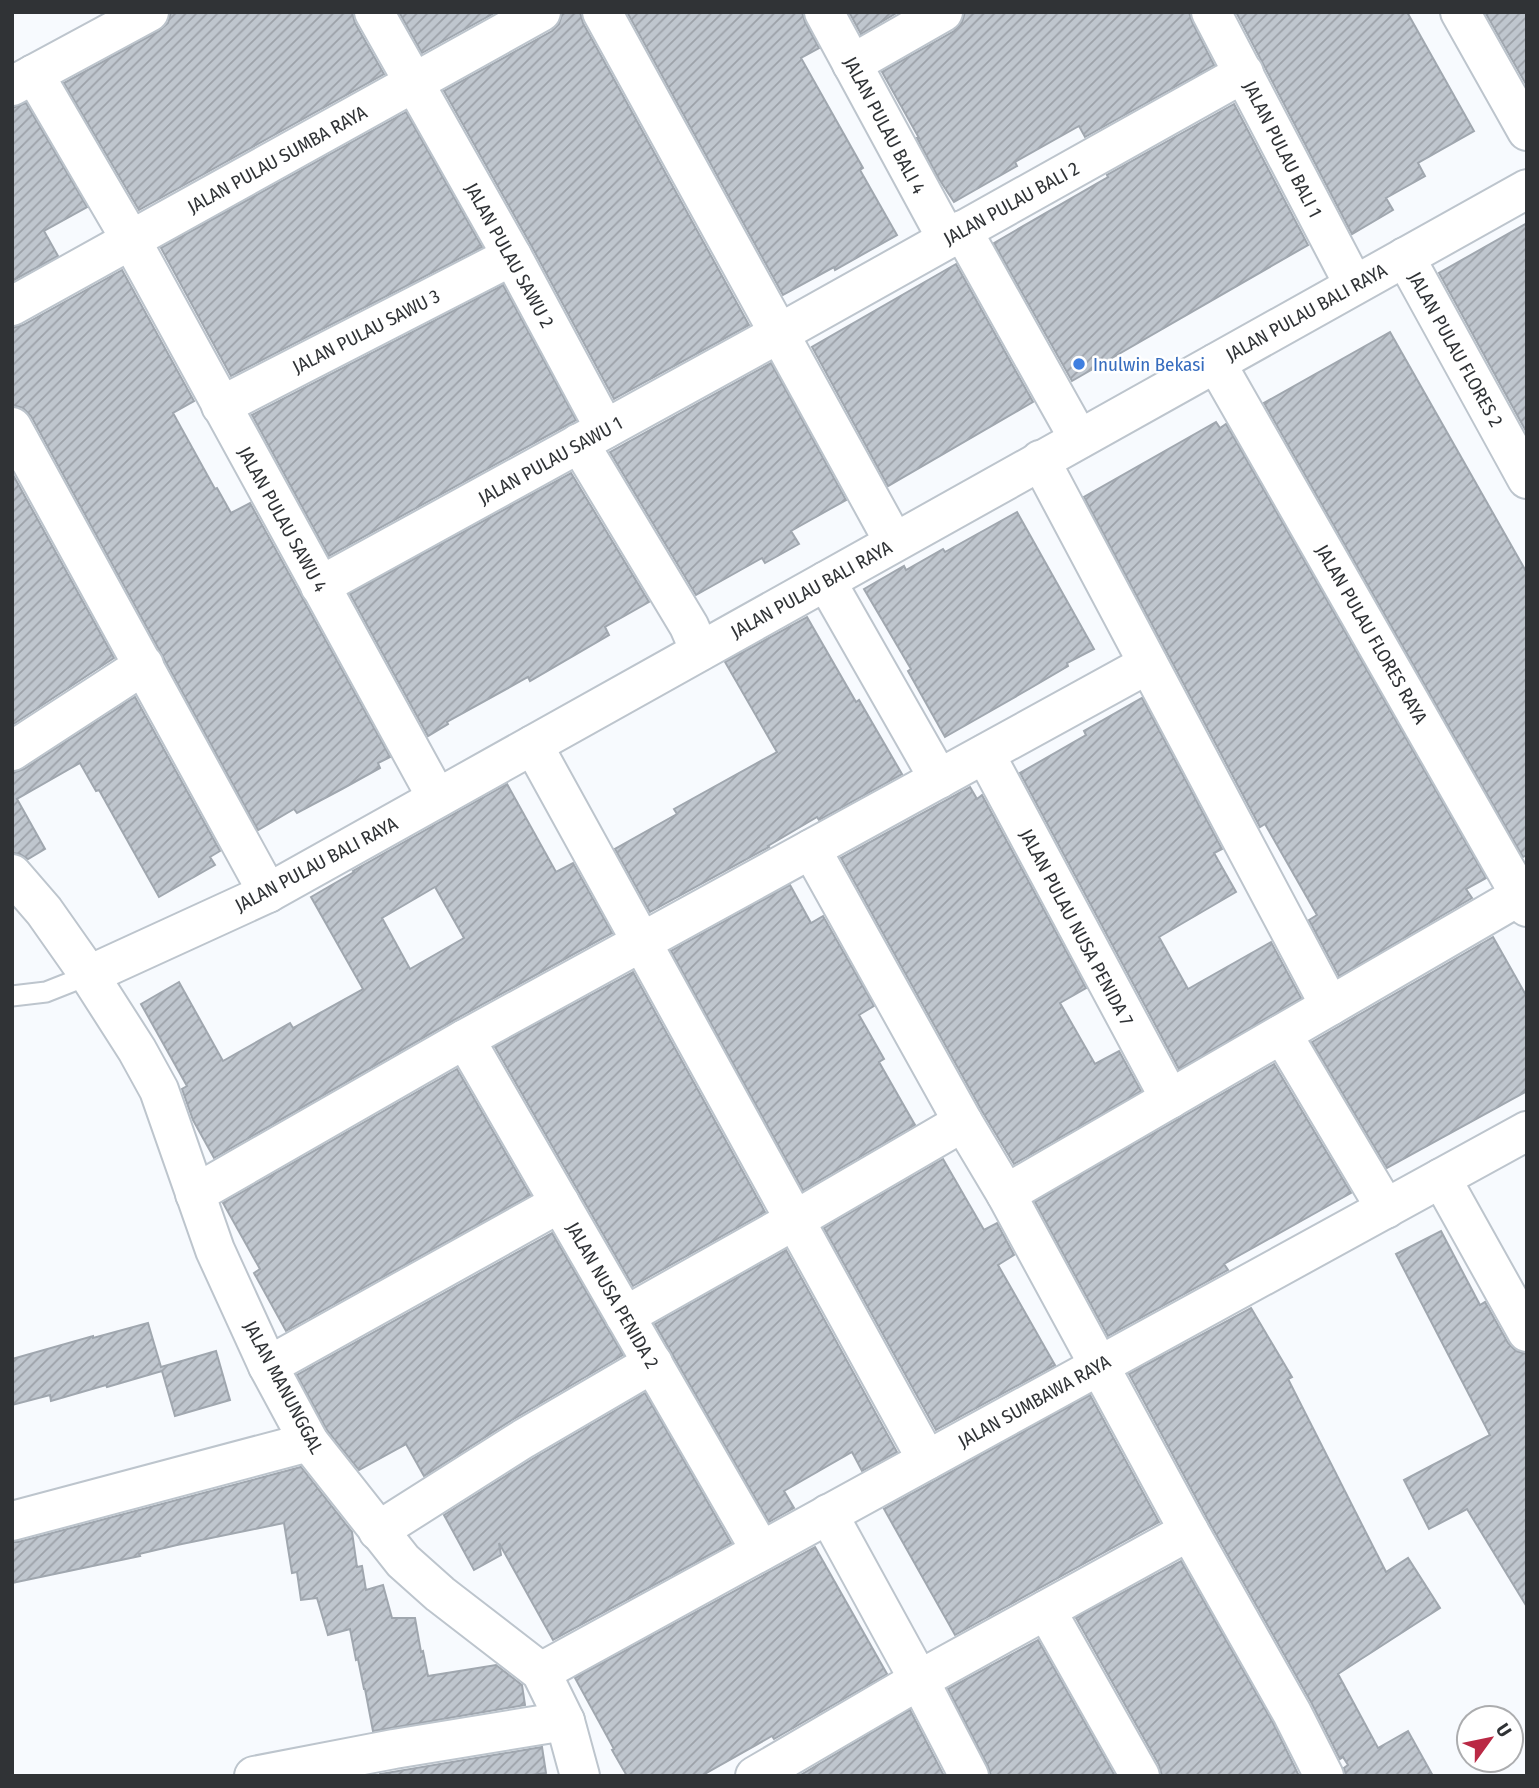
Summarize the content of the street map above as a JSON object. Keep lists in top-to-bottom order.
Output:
{
  "streets": {
    "street": [
      "JALAN PULAU BALI 4",
      "JALAN PULAU BALI 1",
      "JALAN PULAU SUMBA RAYA",
      "JALAN PULAU BALI 2",
      "JALAN PULAU SAWU 2",
      "JALAN PULAU BALI RAYA",
      "JALAN PULAU SAWU 3",
      "JALAN PULAU FLORES 2",
      "JALAN PULAU SAWU 1",
      "JALAN PULAU SAWU 4",
      "JALAN PULAU FLORES RAYA",
      "JALAN PULAU NUSA PENIDA 7",
      "JALAN NUSA PENIDA 2",
      "JALAN MANUNGGAL",
      "JALAN SUMBAWA RAYA"
    ]
  },
  "crossings": [
    ["JALAN PULAU BALI 4", "JALAN PULAU BALI 2"],
    ["JALAN PULAU BALI 4", "JALAN PULAU BALI RAYA"],
    ["JALAN PULAU BALI 1", "JALAN PULAU BALI 2"],
    ["JALAN PULAU BALI 1", "JALAN PULAU BALI RAYA"],
    ["JALAN PULAU SUMBA RAYA", "JALAN PULAU SAWU 2"],
    ["JALAN PULAU SUMBA RAYA", "JALAN PULAU SAWU 4"],
    ["JALAN PULAU BALI 2", "JALAN PULAU SAWU 1"],
    ["JALAN PULAU SAWU 2", "JALAN PULAU BALI RAYA"],
    ["JALAN PULAU SAWU 2", "JALAN PULAU SAWU 3"],
    ["JALAN PULAU SAWU 2", "JALAN PULAU SAWU 1"],
    ["JALAN PULAU BALI RAYA", "JALAN PULAU FLORES 2"],
    ["JALAN PULAU BALI RAYA", "JALAN PULAU SAWU 4"],
    ["JALAN PULAU BALI RAYA", "JALAN PULAU FLORES RAYA"],
    ["JALAN PULAU BALI RAYA", "JALAN MANUNGGAL"],
    ["JALAN PULAU SAWU 3", "JALAN PULAU SAWU 4"],
    ["JALAN PULAU SAWU 1", "JALAN PULAU SAWU 4"],
    ["JALAN NUSA PENIDA 2", "JALAN SUMBAWA RAYA"],
    ["JALAN MANUNGGAL", "JALAN SUMBAWA RAYA"]
  ],
  "places": ["Inulwin Bekasi"],
  "north": "top right"
}
